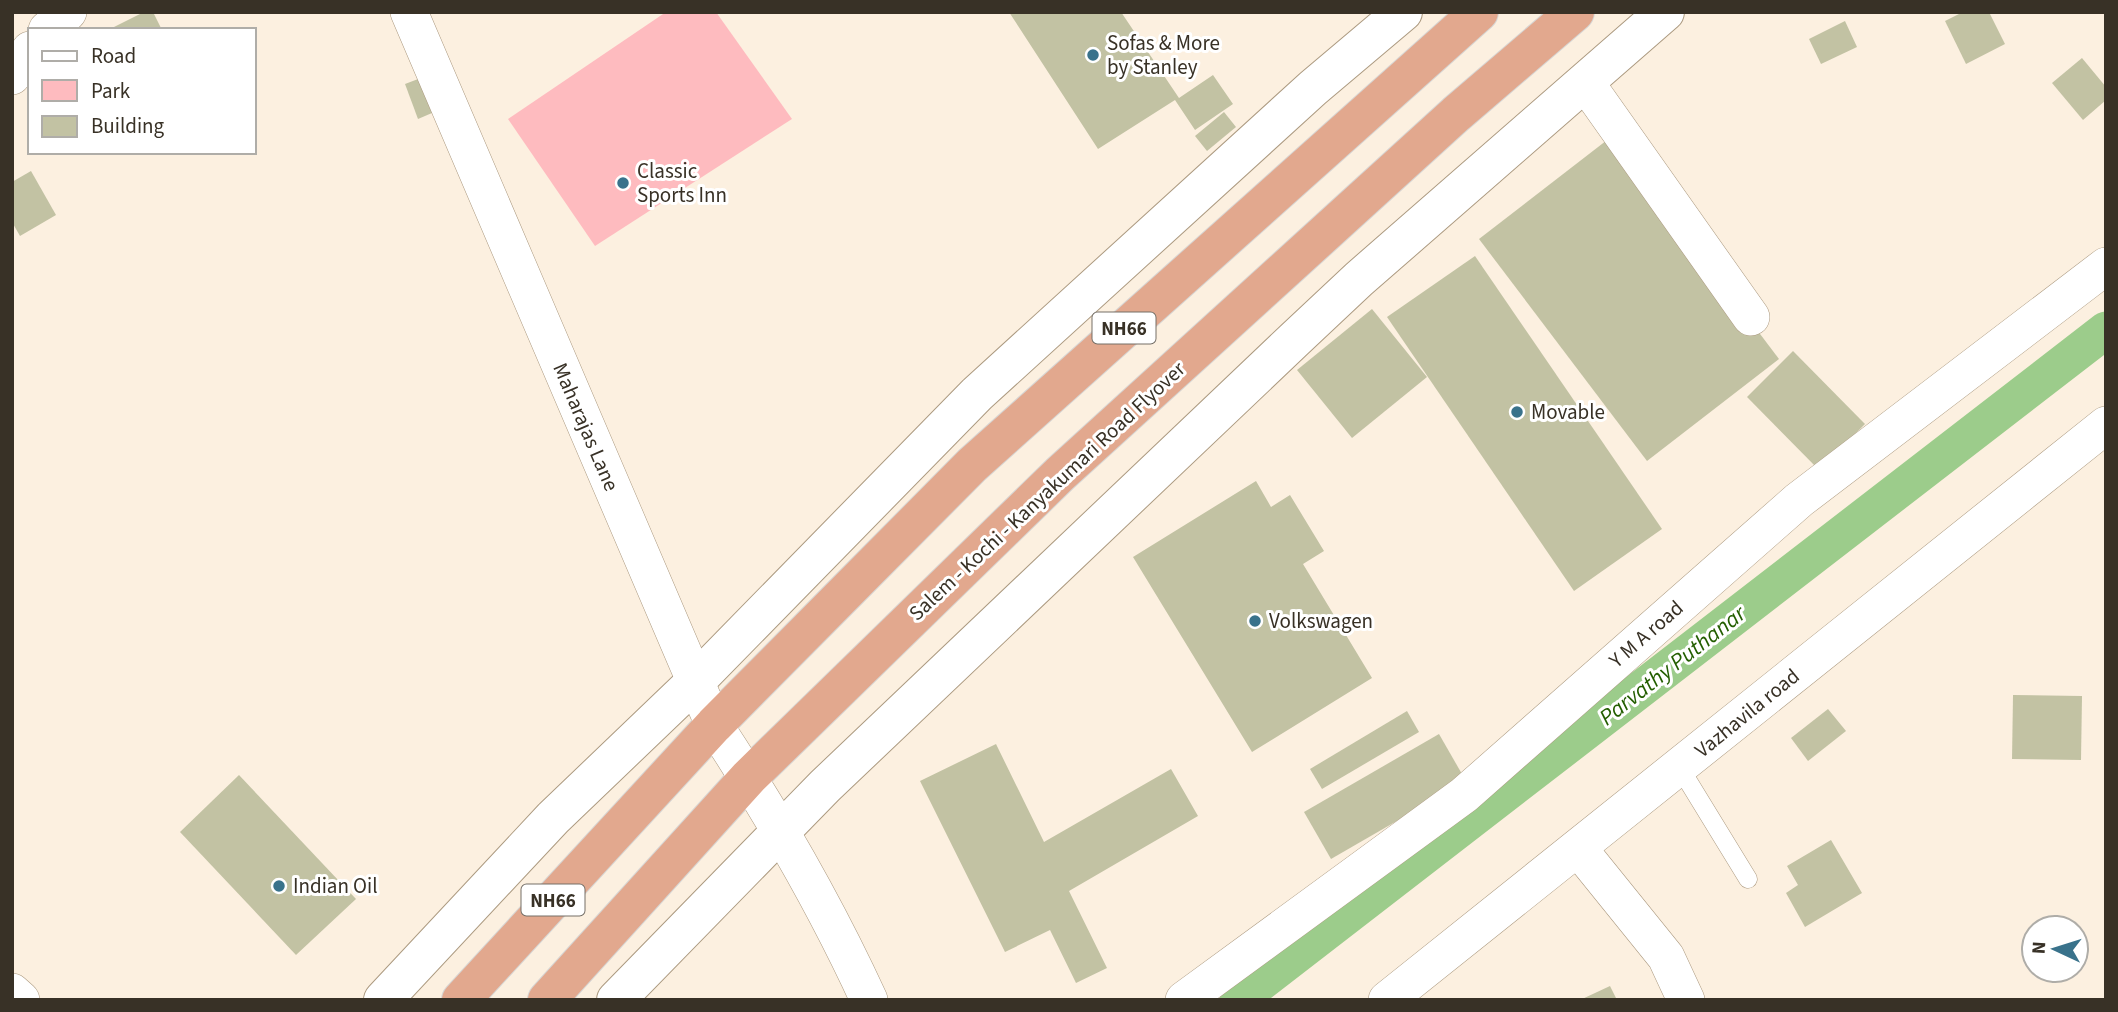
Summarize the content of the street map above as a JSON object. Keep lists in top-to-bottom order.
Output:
{
  "streets": {
    "highway": ["NH66", "Salem - Kochi - Kanyakumari Road Flyover"],
    "street": ["Maharajas Lane", "Y M A road", "Vazhavila road"]
  },
  "crossings": [
    ["NH66", "Maharajas Lane"],
    ["Maharajas Lane", "Salem - Kochi - Kanyakumari Road Flyover"]
  ],
  "water": ["Parvathy Puthanar"],
  "places": [
    "Sofas & More by Stanley",
    "Classic Sports Inn",
    "Movable",
    "Volkswagen",
    "Indian Oil"
  ],
  "legend": ["Road", "Park", "Building"],
  "north": "left"
}
